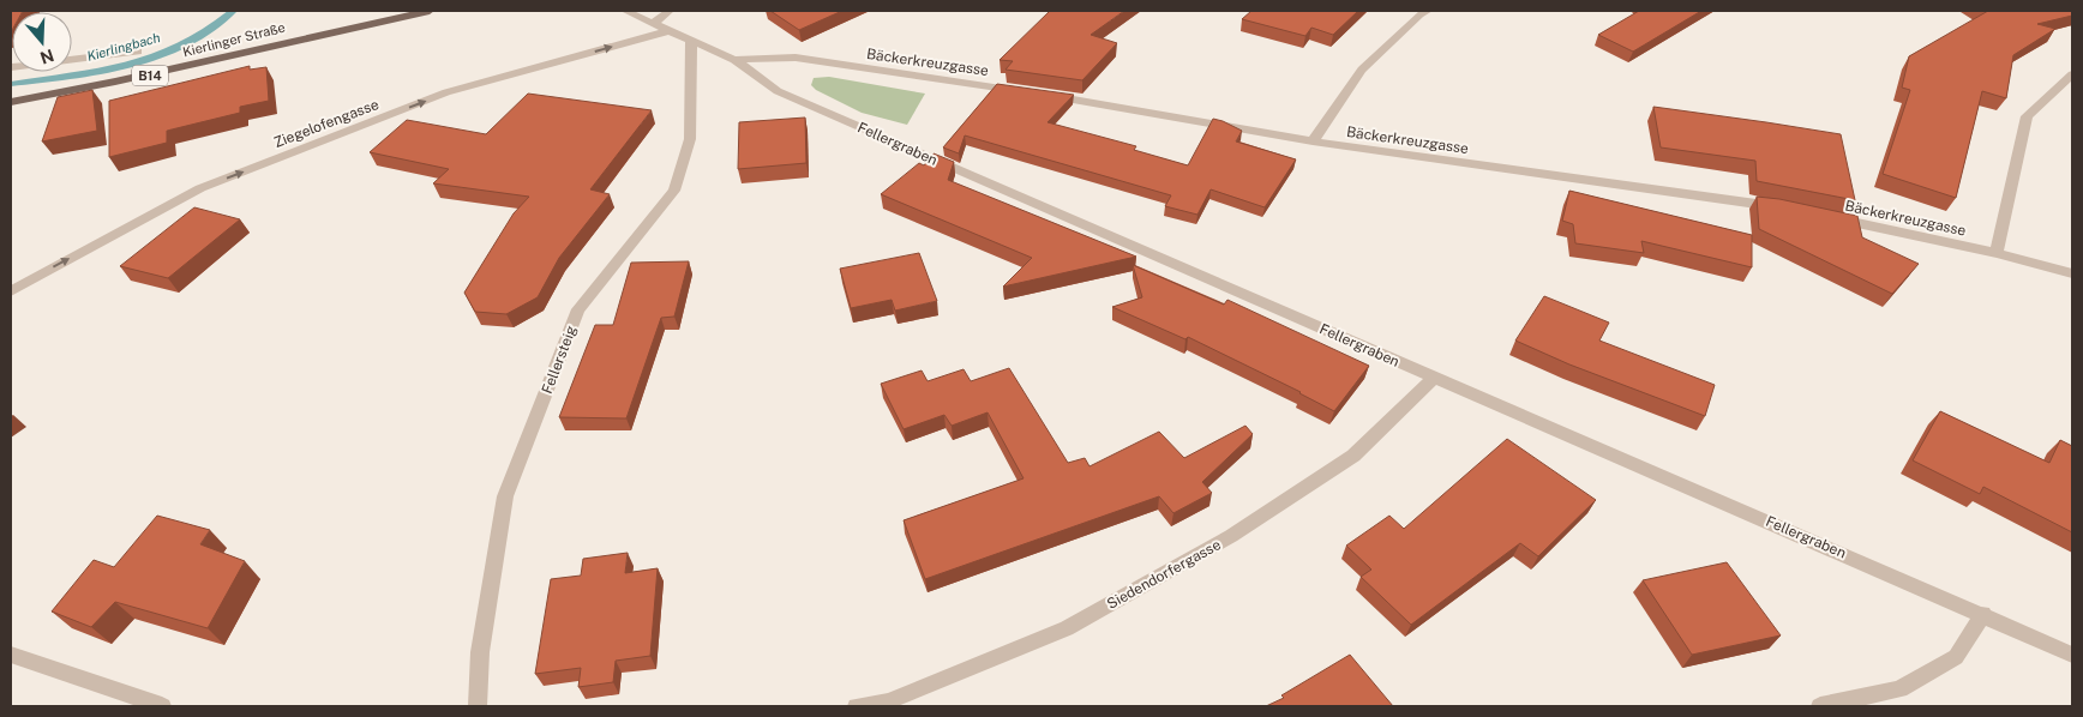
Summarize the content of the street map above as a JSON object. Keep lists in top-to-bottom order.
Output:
{
  "streets": {
    "main road": ["Kierlinger Straße", "B14"],
    "street": [
      "Bäckerkreuzgasse",
      "Ziegelofengasse",
      "Fellergraben",
      "Fellersteig",
      "Siedendorfergasse"
    ]
  },
  "crossings": [
    ["Bäckerkreuzgasse", "Fellergraben"],
    ["Ziegelofengasse", "Fellergraben"],
    ["Fellergraben", "Fellersteig"],
    ["Fellergraben", "Siedendorfergasse"]
  ],
  "one_way": ["Ziegelofengasse"],
  "water": ["Kierlingbach"],
  "north": "bottom"
}
